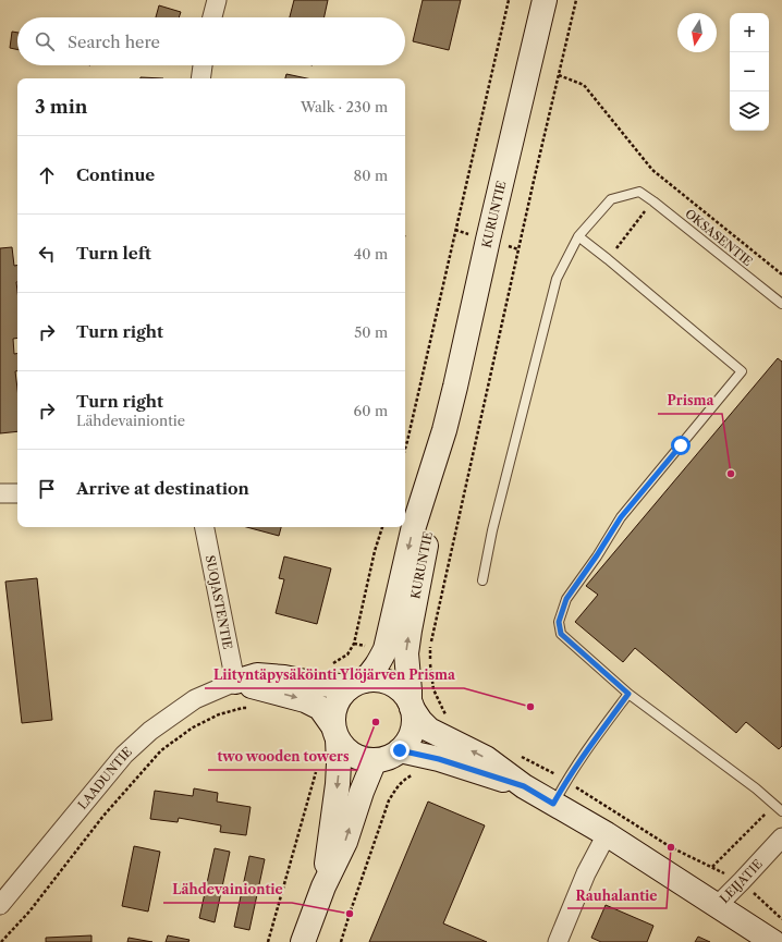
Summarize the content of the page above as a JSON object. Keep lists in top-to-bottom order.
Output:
{
  "streets": {
    "main road": ["KURUNTIE", "LAADUNTIE"],
    "street": ["SUOJASTENTIE", "LEIJATIE"],
    "lane": ["OKSASENTIE"]
  },
  "crossings": [
    ["KURUNTIE", "LAADUNTIE"],
    ["SUOJASTENTIE", "LAADUNTIE"]
  ],
  "places": [
    "Prisma",
    "Liityntäpysäköinti Ylöjärven Prisma",
    "two wooden towers",
    "Rauhalantie",
    "Lähdevainiontie"
  ],
  "north": "bottom",
  "page": {
    "map_buttons": ["+", "−"],
    "search": "Search here",
    "heading": ["3 min", "Walk · 230 m"],
    "list": [
      ["Continue", "80 m"],
      ["Turn left", "40 m"],
      ["Turn right", "50 m"],
      ["Turn right", "Lähdevainiontie", "60 m"],
      "Arrive at destination"
    ]
  }
}
